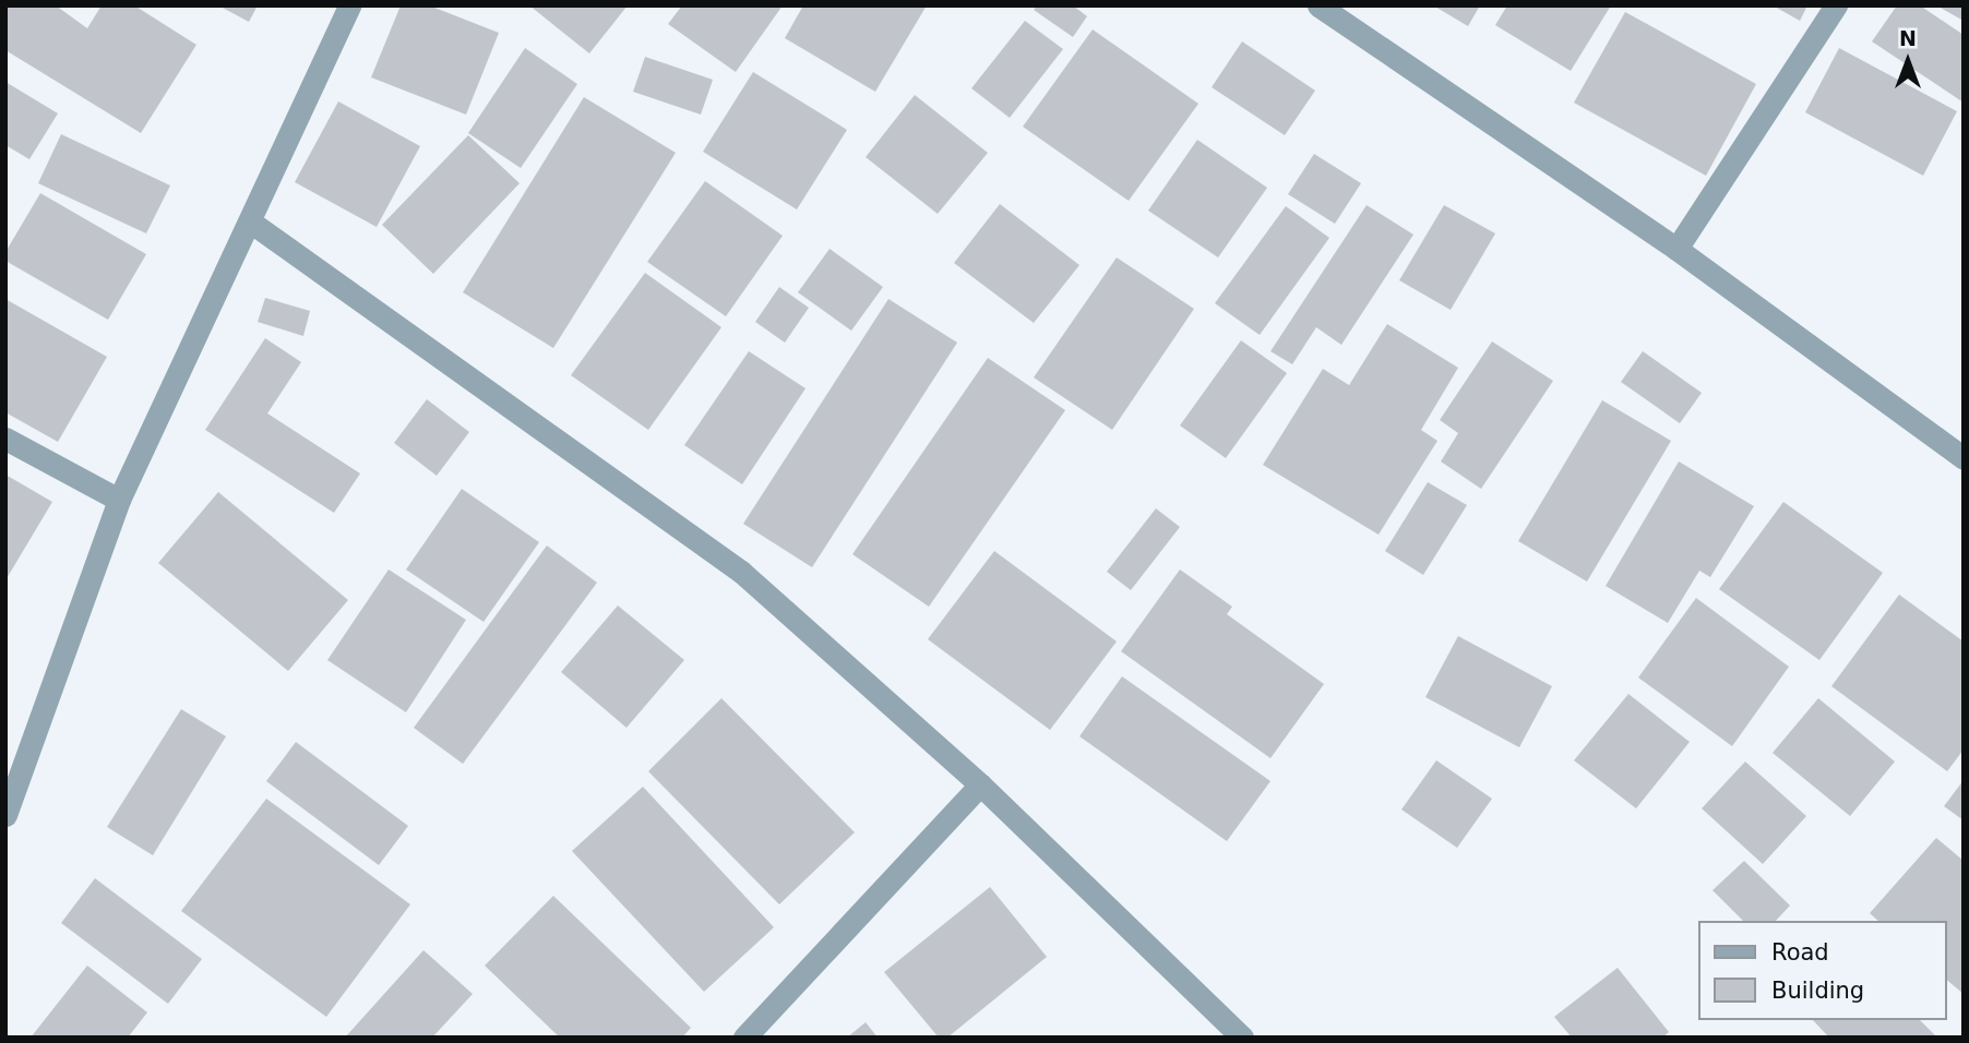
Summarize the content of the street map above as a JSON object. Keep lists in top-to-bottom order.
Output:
{
  "legend": ["Road", "Building"],
  "north": "top"
}
